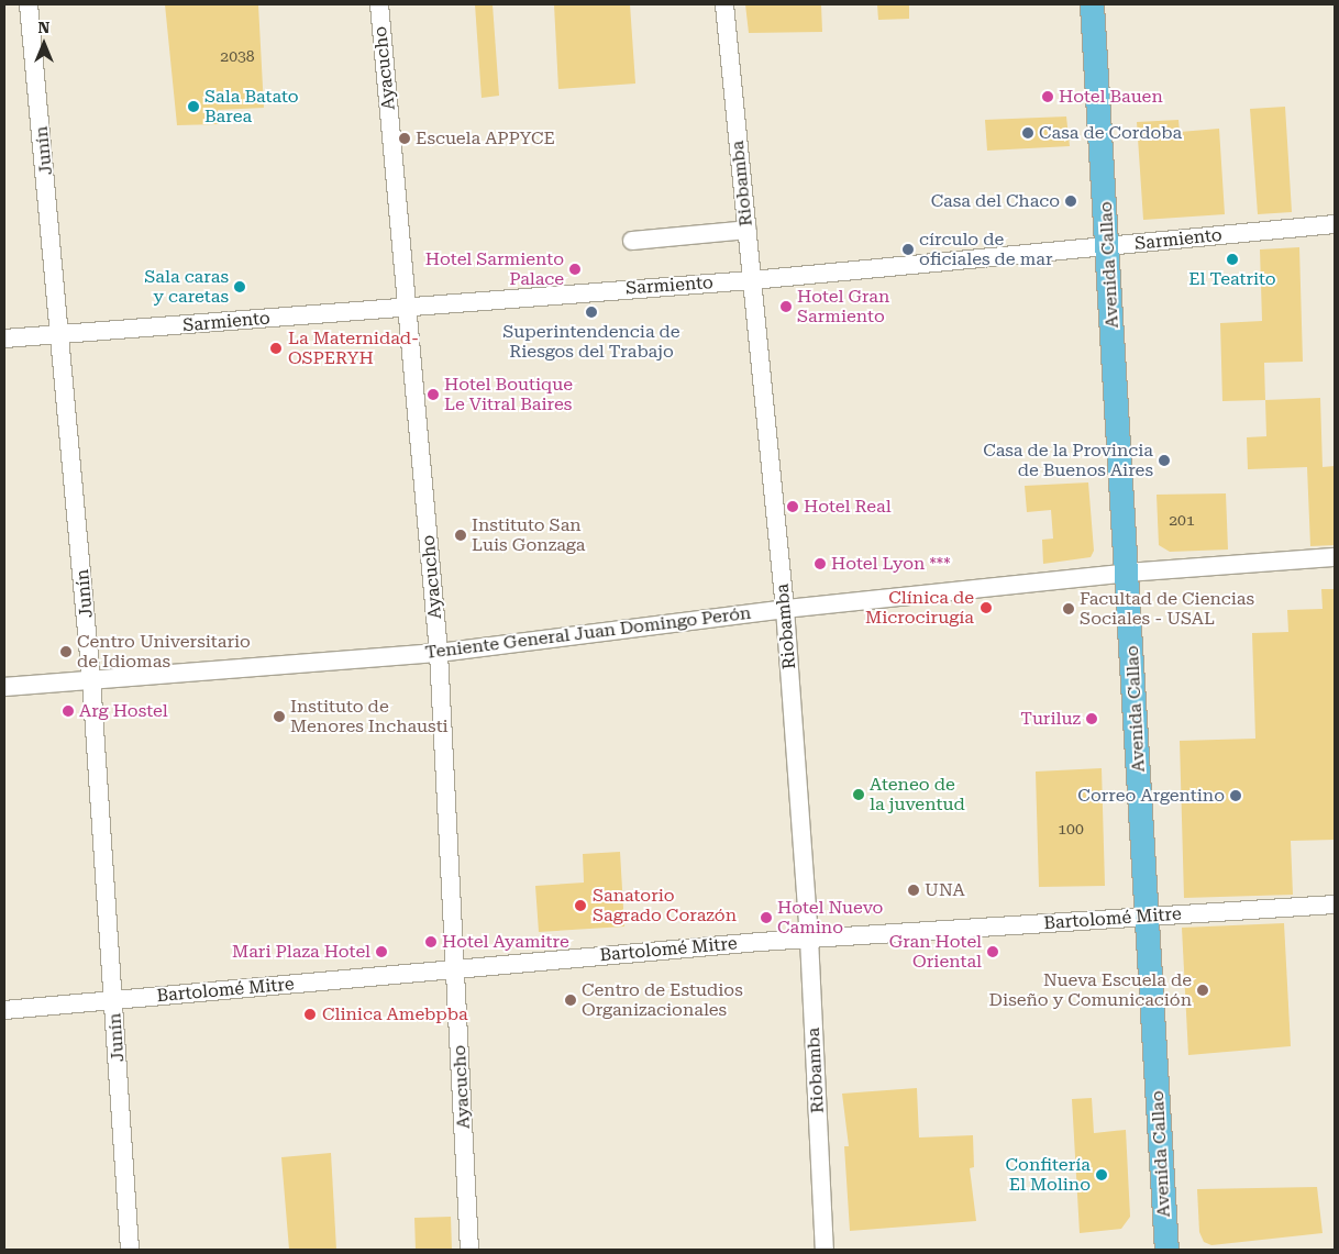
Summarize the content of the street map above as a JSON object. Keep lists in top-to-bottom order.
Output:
{
  "streets": {
    "main road": ["Avenida Callao"],
    "street": [
      "Ayacucho",
      "Junín",
      "Riobamba",
      "Sarmiento",
      "Teniente General Juan Domingo Perón",
      "Bartolomé Mitre"
    ]
  },
  "crossings": [
    ["Ayacucho", "Sarmiento"],
    ["Ayacucho", "Teniente General Juan Domingo Perón"],
    ["Ayacucho", "Bartolomé Mitre"],
    ["Junín", "Sarmiento"],
    ["Junín", "Teniente General Juan Domingo Perón"],
    ["Junín", "Bartolomé Mitre"],
    ["Riobamba", "Sarmiento"],
    ["Riobamba", "Teniente General Juan Domingo Perón"],
    ["Riobamba", "Bartolomé Mitre"],
    ["Sarmiento", "Avenida Callao"],
    ["Avenida Callao", "Teniente General Juan Domingo Perón"],
    ["Avenida Callao", "Bartolomé Mitre"]
  ],
  "places": [
    "Hotel Bauen",
    "Sala Batato Barea",
    "Casa de Cordoba",
    "Escuela APPYCE",
    "Casa del Chaco",
    "círculo de oficiales de mar",
    "El Teatrito",
    "Hotel Sarmiento Palace",
    "Sala caras y caretas",
    "Hotel Gran Sarmiento",
    "Superintendencia de Riesgos del Trabajo",
    "La Maternidad- OSPERYH",
    "Hotel Boutique Le Vitral Baires",
    "Casa de la Provincia de Buenos Aires",
    "Hotel Real",
    "Instituto San Luis Gonzaga",
    "Hotel Lyon ***",
    "Clínica de Microcirugía",
    "Facultad de Ciencias Sociales - USAL",
    "Centro Universitario de Idiomas",
    "Arg Hostel",
    "Instituto de Menores Inchausti",
    "Turiluz",
    "Ateneo de la juventud",
    "Correo Argentino",
    "UNA",
    "Sanatorio Sagrado Corazón",
    "Hotel Nuevo Camino",
    "Hotel Ayamitre",
    "Mari Plaza Hotel",
    "Gran Hotel Oriental",
    "Nueva Escuela de Diseño y Comunicación",
    "Centro de Estudios Organizacionales",
    "Clinica Amebpba",
    "Confitería El Molino"
  ],
  "house_numbers": ["2038", "201", "100"],
  "north": "top"
}
